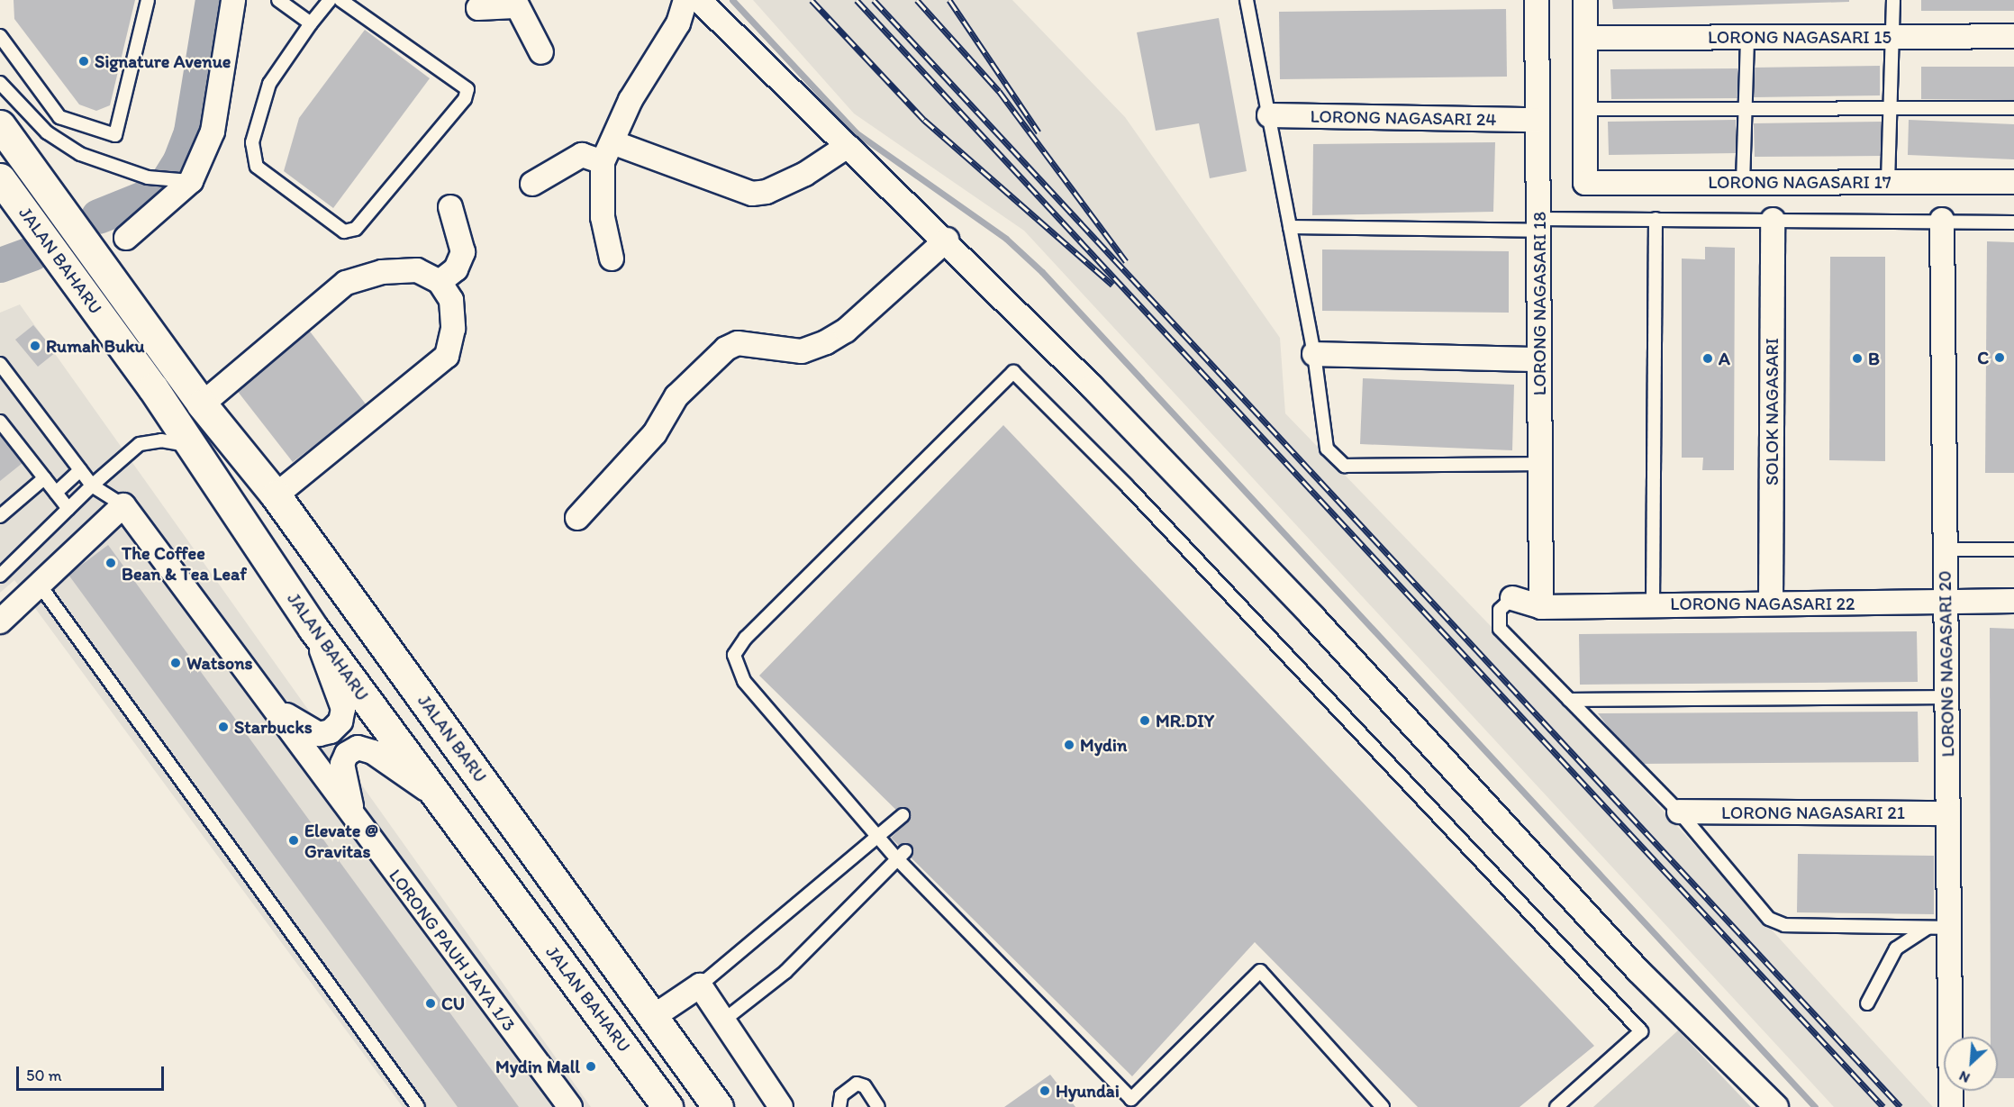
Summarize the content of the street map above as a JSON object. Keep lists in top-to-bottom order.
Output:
{
  "streets": {
    "highway": ["JALAN BAHARU", "JALAN BARU"],
    "street": [
      "LORONG NAGASARI 15",
      "LORONG NAGASARI 24",
      "LORONG NAGASARI 17",
      "LORONG NAGASARI 18",
      "SOLOK NAGASARI",
      "LORONG NAGASARI 22",
      "LORONG NAGASARI 20",
      "LORONG NAGASARI 21",
      "LORONG PAUH JAYA 1/3"
    ]
  },
  "crossings": [
    ["LORONG NAGASARI 24", "LORONG NAGASARI 18"],
    ["JALAN BAHARU", "JALAN BARU"],
    ["LORONG NAGASARI 18", "LORONG NAGASARI 22"],
    ["SOLOK NAGASARI", "LORONG NAGASARI 22"],
    ["LORONG NAGASARI 22", "LORONG NAGASARI 20"],
    ["LORONG NAGASARI 20", "LORONG NAGASARI 21"]
  ],
  "places": [
    "Signature Avenue",
    "Rumah Buku",
    "C",
    "A",
    "B",
    "The Coffee Bean & Tea Leaf",
    "Watsons",
    "MR.DIY",
    "Starbucks",
    "Mydin",
    "Elevate @ Gravitas",
    "CU",
    "Mydin Mall",
    "Hyundai"
  ],
  "scale_bar": "50 m",
  "north": "bottom left"
}
